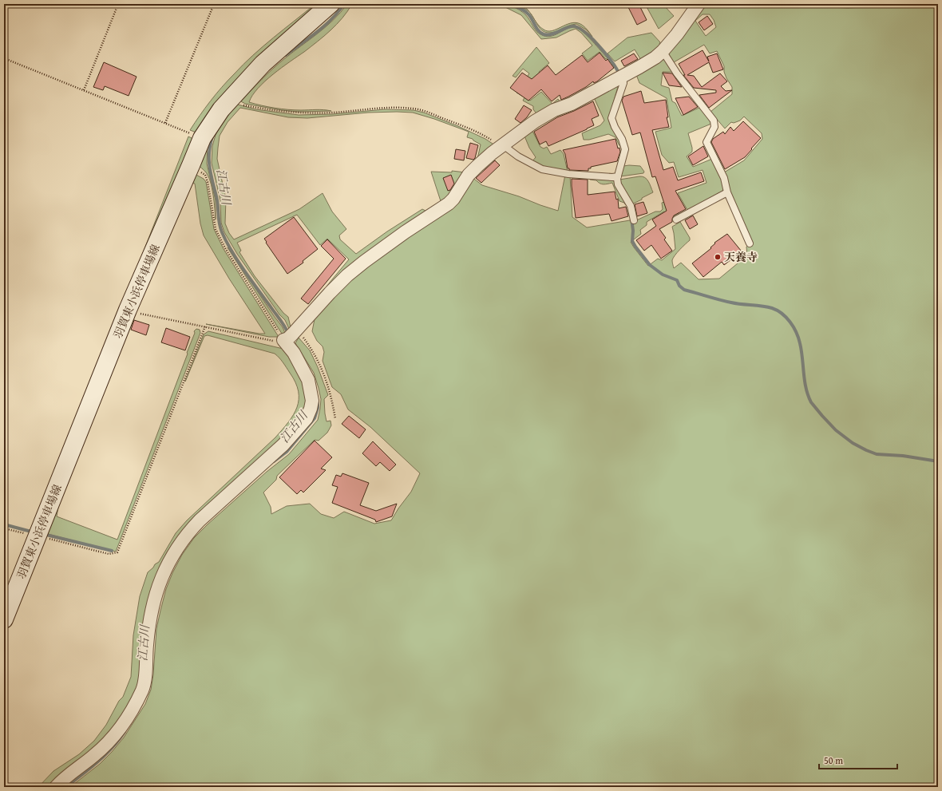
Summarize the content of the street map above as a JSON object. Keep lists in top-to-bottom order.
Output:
{
  "streets": {
    "main road": ["羽賀東小浜停車場線"]
  },
  "water": ["江古川"],
  "places": ["天養寺"],
  "scale_bar": "50 m"
}
